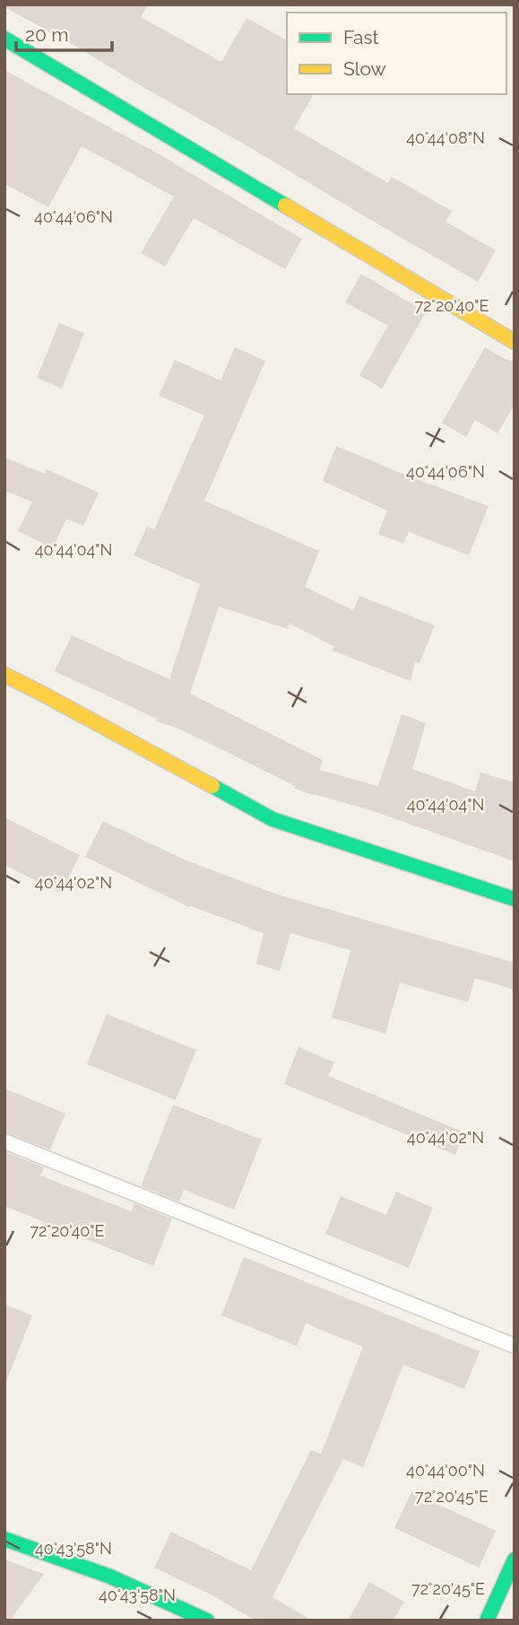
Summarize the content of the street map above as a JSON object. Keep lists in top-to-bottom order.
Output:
{
  "legend": ["Fast", "Slow"],
  "scale_bar": "20 m",
  "coordinates": [
    "40°44'08\"N",
    "40°44'06\"N",
    "72°20'40\"E",
    "40°44'04\"N",
    "40°44'02\"N",
    "40°44'00\"N",
    "72°20'45\"E",
    "40°43'58\"N"
  ]
}
